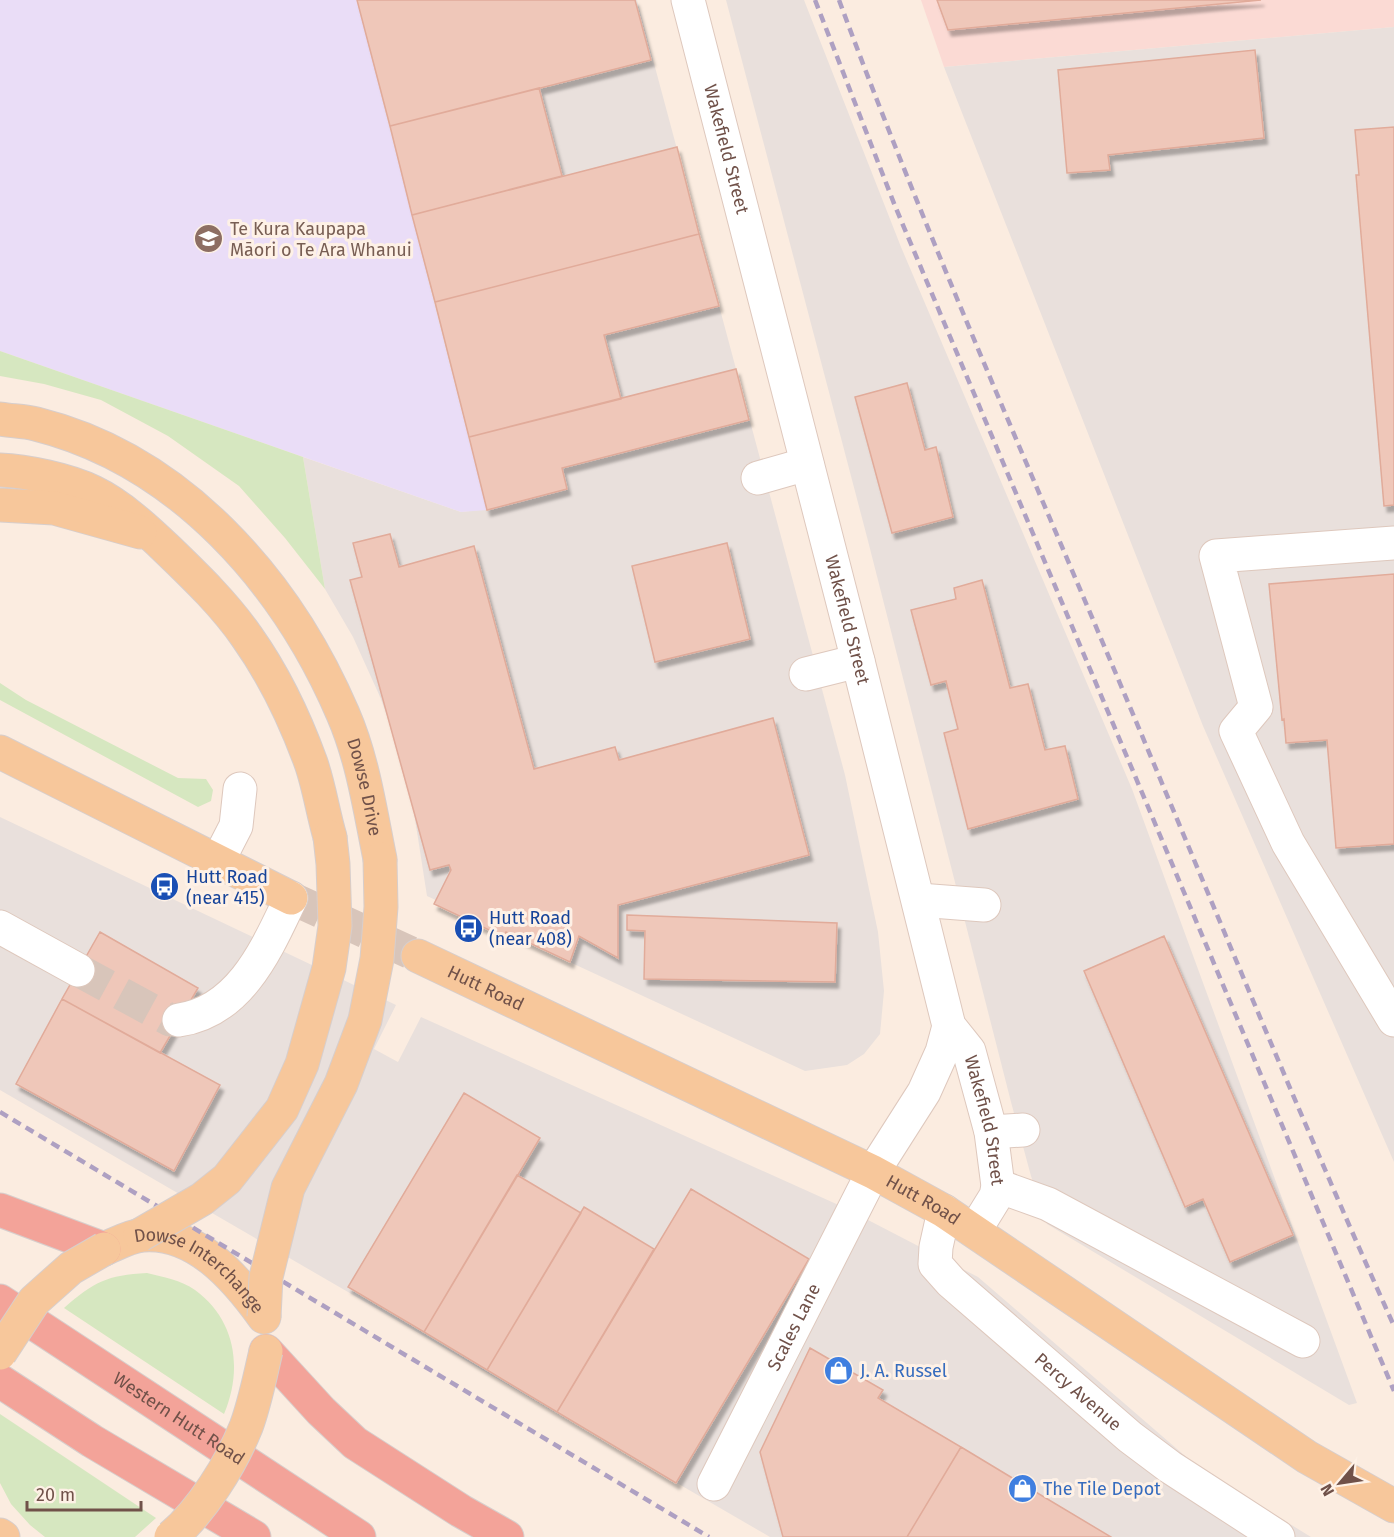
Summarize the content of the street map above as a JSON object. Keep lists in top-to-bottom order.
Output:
{
  "streets": {
    "highway": ["Western Hutt Road"],
    "main road": ["Dowse Drive", "Hutt Road", "Dowse Interchange"],
    "street": ["Wakefield Street", "Scales Lane", "Percy Avenue"]
  },
  "crossings": [
    ["Wakefield Street", "Hutt Road"],
    ["Wakefield Street", "Scales Lane"],
    ["Dowse Drive", "Dowse Interchange"],
    ["Hutt Road", "Scales Lane"],
    ["Hutt Road", "Percy Avenue"]
  ],
  "places": {
    "school or university": ["Te Kura Kaupapa Māori o Te Ara Whanui"],
    "bus stop": ["Hutt Road (near 415)", "Hutt Road (near 408)"],
    "shop": ["J. A. Russel", "The Tile Depot"]
  },
  "scale_bar": "20 m",
  "north": "bottom left"
}
